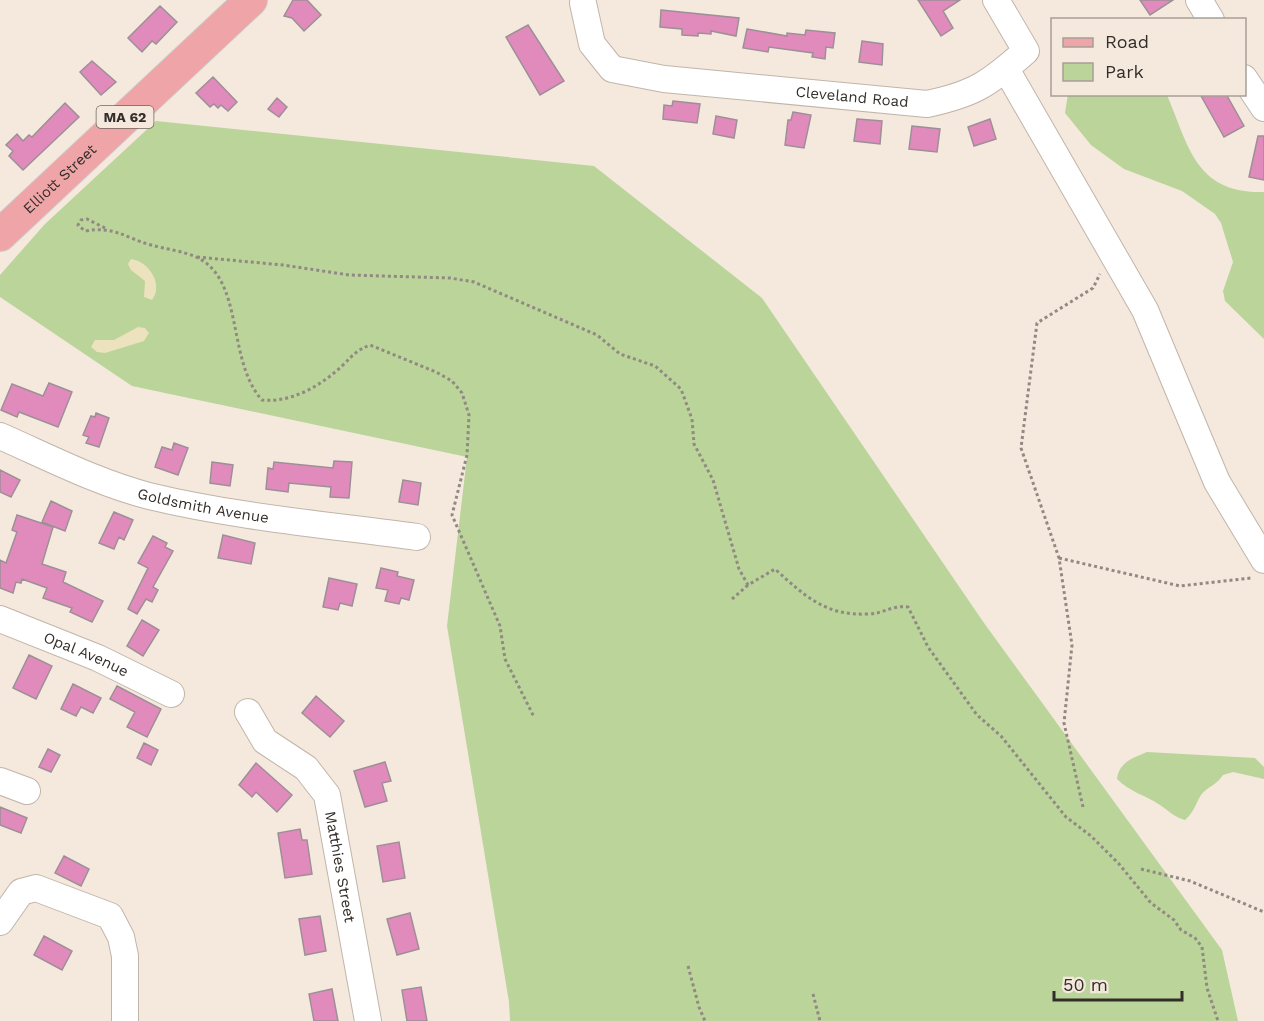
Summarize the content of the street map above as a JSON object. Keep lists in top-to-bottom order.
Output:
{
  "streets": {
    "main road": ["MA 62", "Elliott Street"],
    "street": [
      "Cleveland Road",
      "Goldsmith Avenue",
      "Opal Avenue",
      "Matthies Street"
    ]
  },
  "legend": ["Road", "Park"],
  "scale_bar": "50 m"
}
